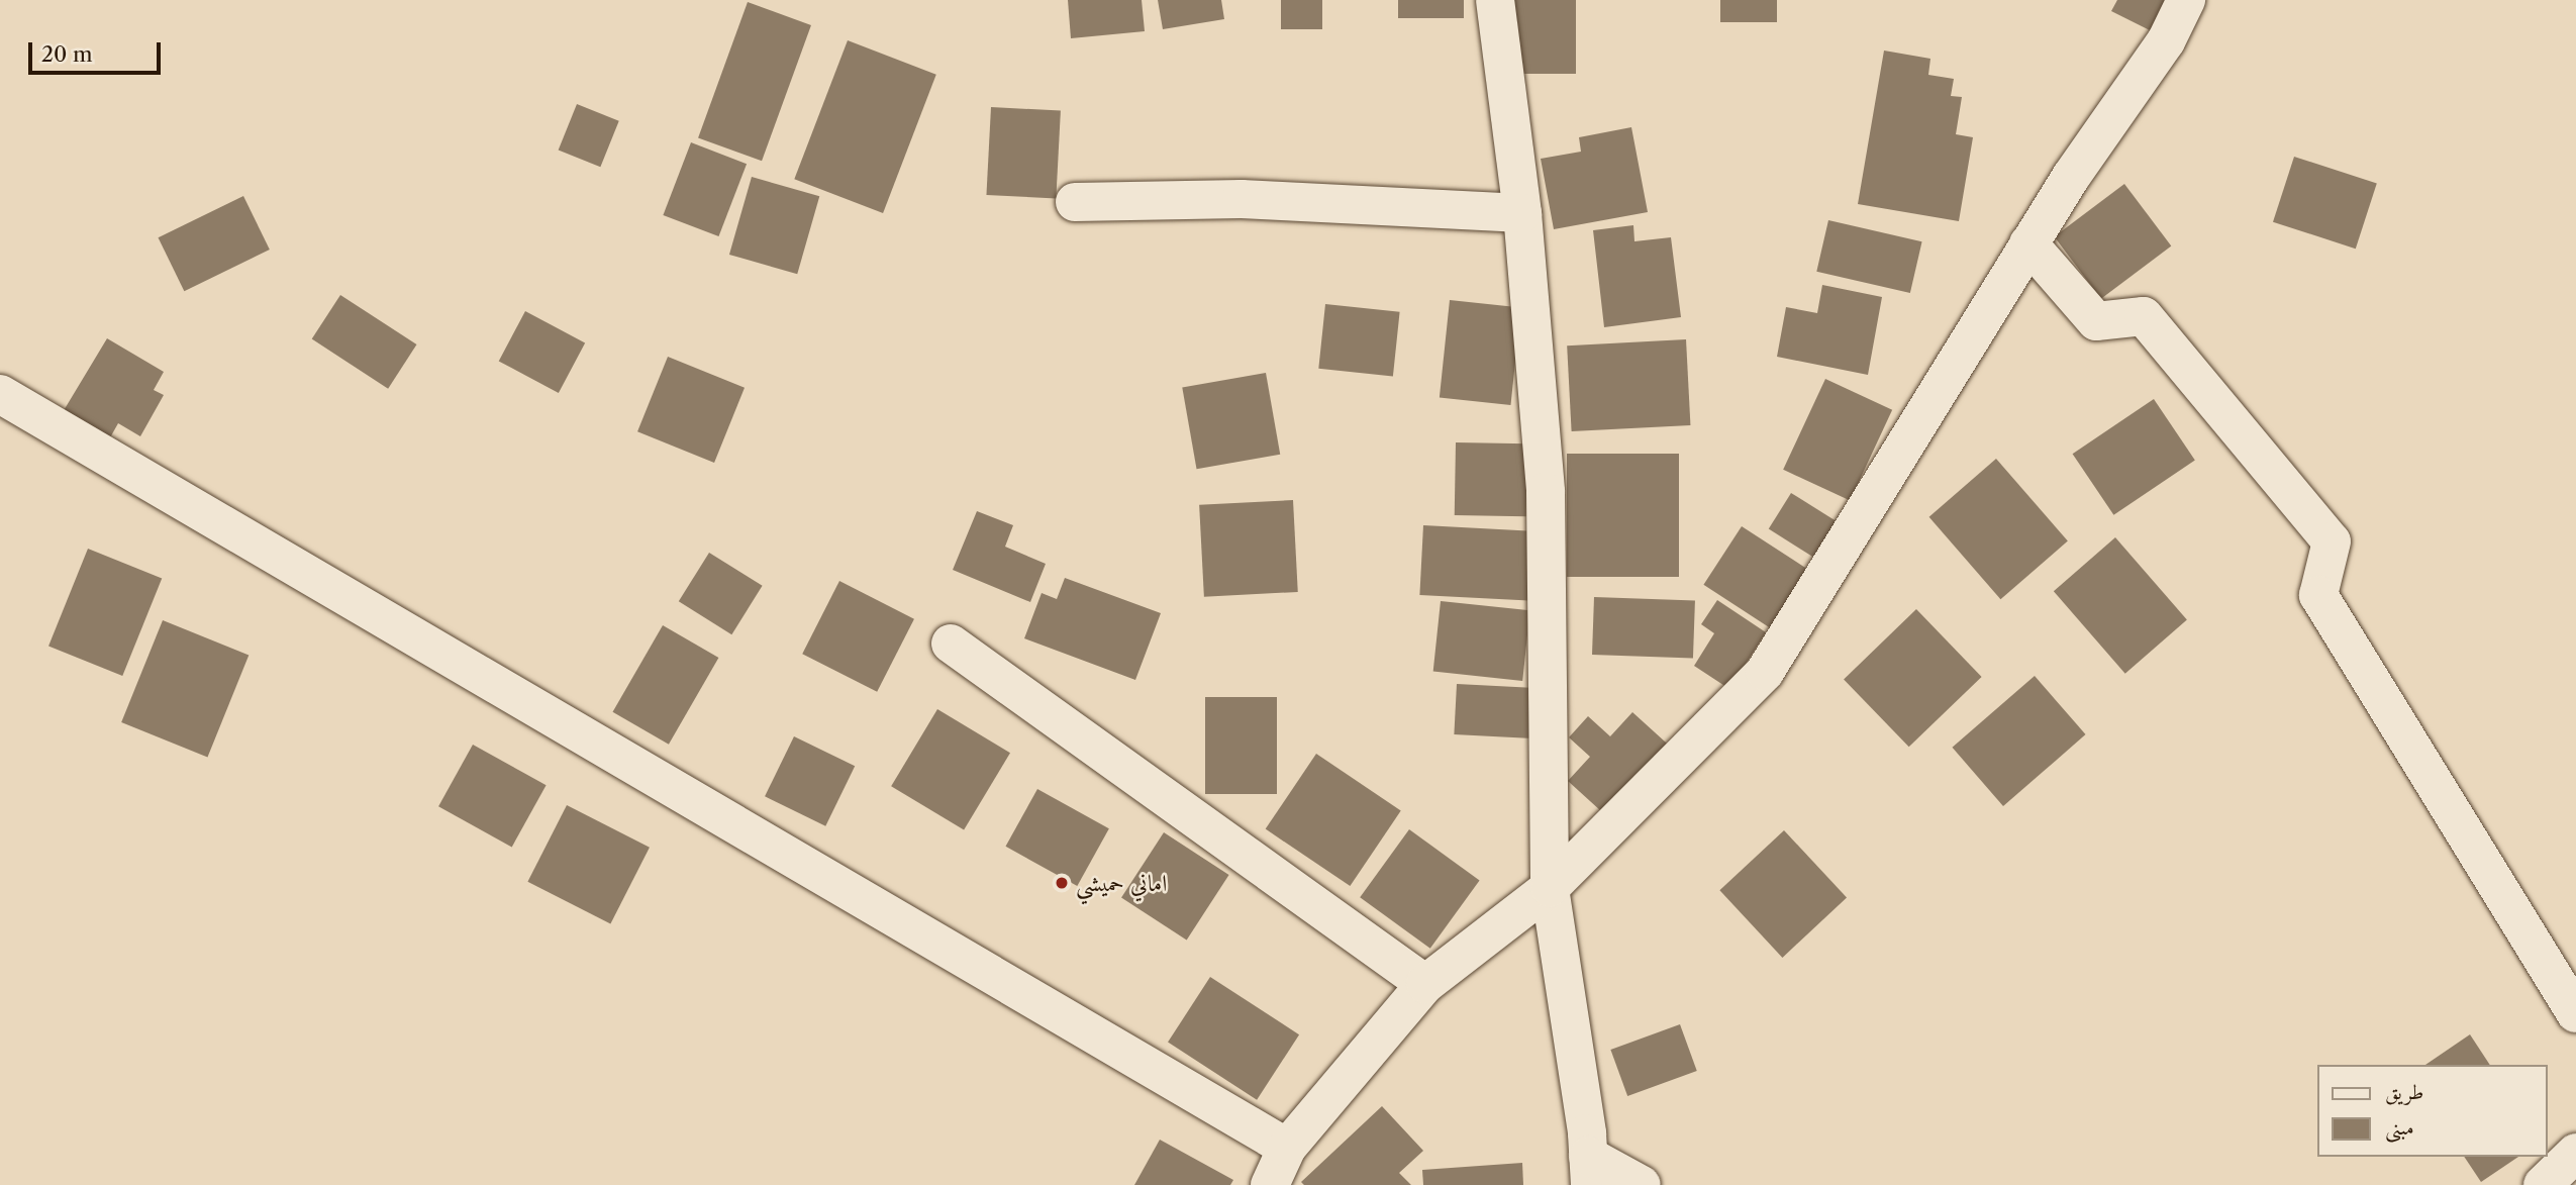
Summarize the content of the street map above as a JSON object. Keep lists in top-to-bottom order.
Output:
{
  "places": ["اماني حميشي"],
  "legend": ["طريق", "مبنى"],
  "scale_bar": "20 m"
}
